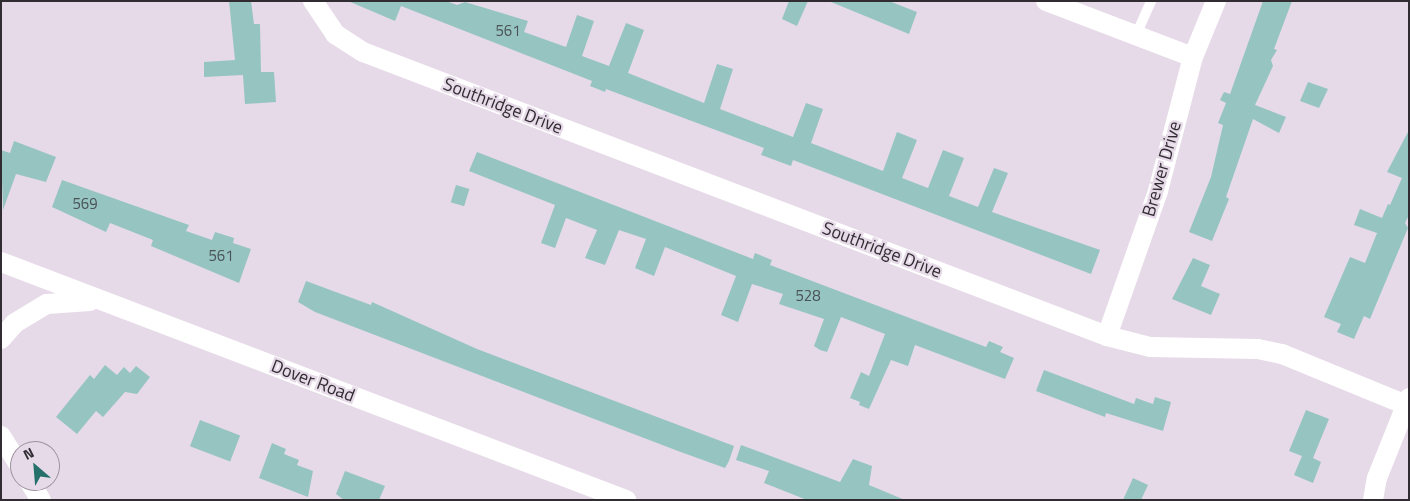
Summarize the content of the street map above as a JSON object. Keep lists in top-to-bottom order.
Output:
{
  "streets": {
    "street": ["Southridge Drive", "Brewer Drive", "Dover Road"]
  },
  "crossings": [
    ["Southridge Drive", "Brewer Drive"]
  ],
  "house_numbers": [
    "561",
    "569",
    "561",
    "528"
  ],
  "north": "top left"
}
